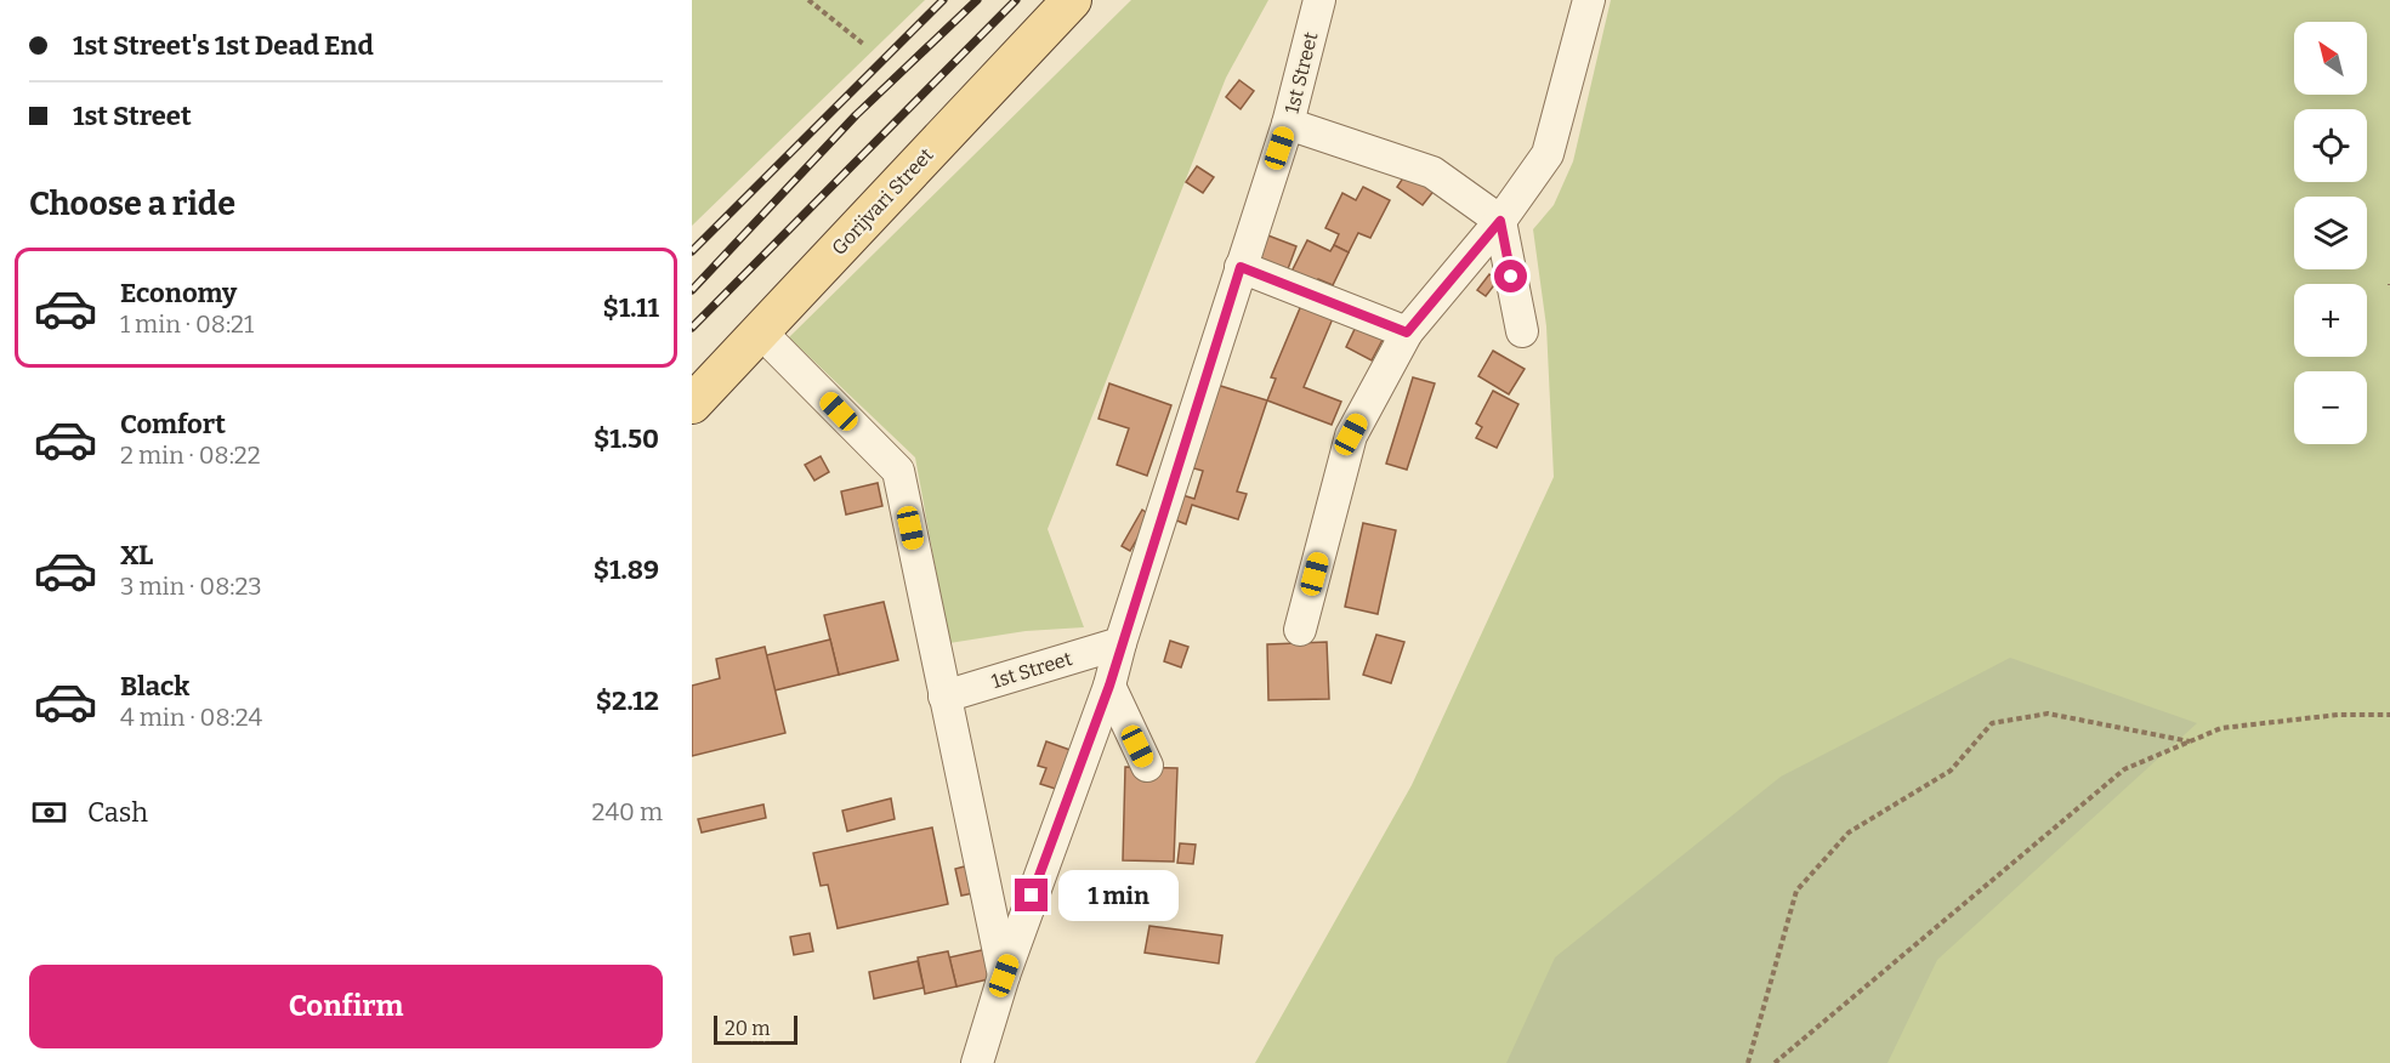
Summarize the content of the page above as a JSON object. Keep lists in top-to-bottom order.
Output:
{
  "streets": {
    "main road": ["Gorijvari Street"],
    "street": ["1st Street"]
  },
  "scale_bar": "20 m",
  "north": "top left",
  "page": {
    "banner": ["1st Street's 1st Dead End", "1st Street"],
    "map_buttons": ["+", "−"],
    "heading": "Choose a ride",
    "list": [
      {
        "name": "Economy",
        "note": "1 min · 08:21",
        "value": "$1.11"
      },
      {
        "name": "Comfort",
        "note": "2 min · 08:22",
        "value": "$1.50"
      },
      {
        "name": "XL",
        "note": "3 min · 08:23",
        "value": "$1.89"
      },
      {
        "name": "Black",
        "note": "4 min · 08:24",
        "value": "$2.12"
      }
    ],
    "pay": ["Cash", "240 m"],
    "bubble": "1 min",
    "buttons": "Confirm",
    "scale": "20 m"
  }
}
